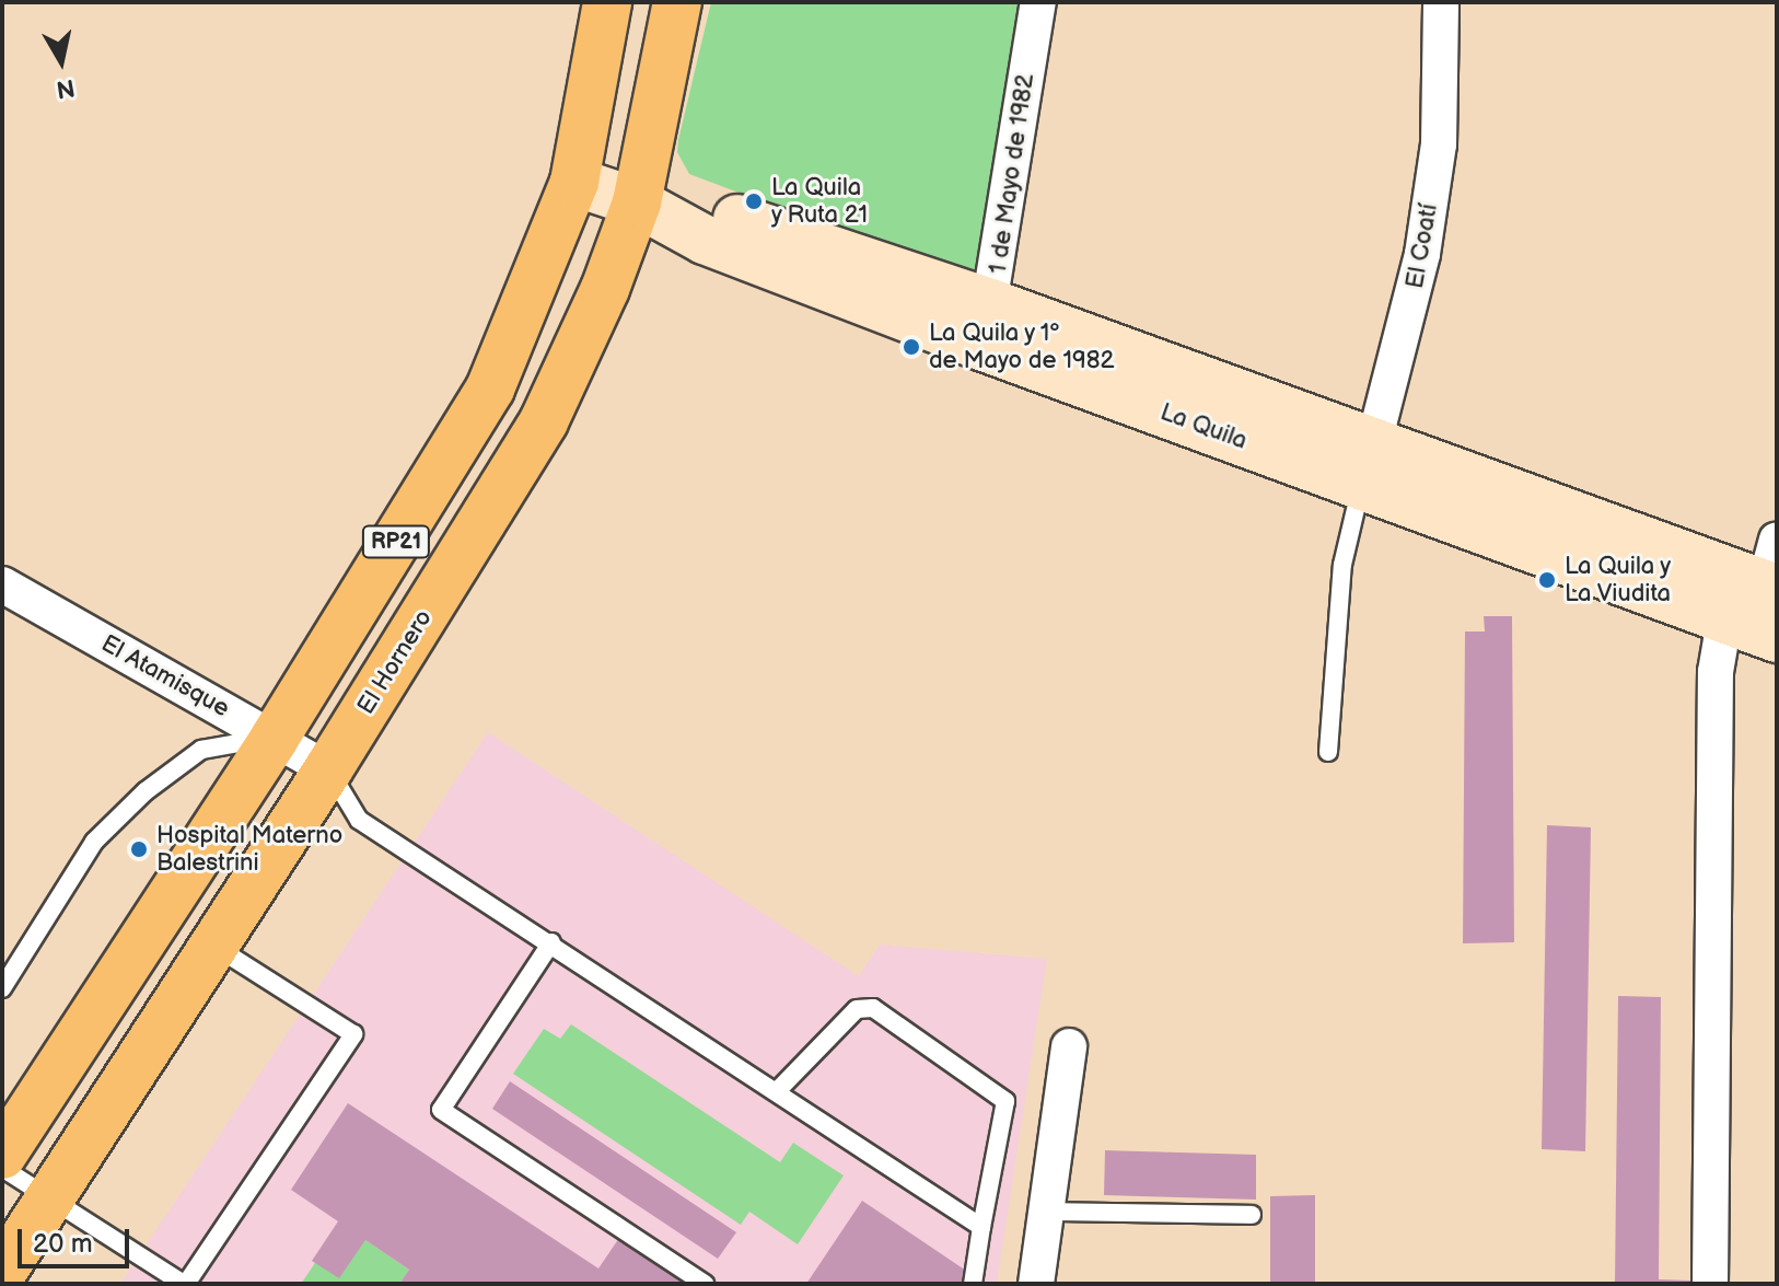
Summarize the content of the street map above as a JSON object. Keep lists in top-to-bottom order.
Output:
{
  "streets": {
    "main road": ["La Quila", "RP21", "El Hornero"],
    "street": ["1 de Mayo de 1982", "El Coatí", "El Atamisque"]
  },
  "crossings": [
    ["1 de Mayo de 1982", "La Quila"],
    ["El Coatí", "La Quila"],
    ["La Quila", "RP21"],
    ["La Quila", "El Hornero"],
    ["RP21", "El Atamisque"],
    ["El Hornero", "El Atamisque"]
  ],
  "places": [
    "La Quila y Ruta 21",
    "La Quila y 1º de Mayo de 1982",
    "La Quila y La Viudita",
    "Hospital Materno Balestrini"
  ],
  "scale_bar": "20 m",
  "north": "bottom"
}
